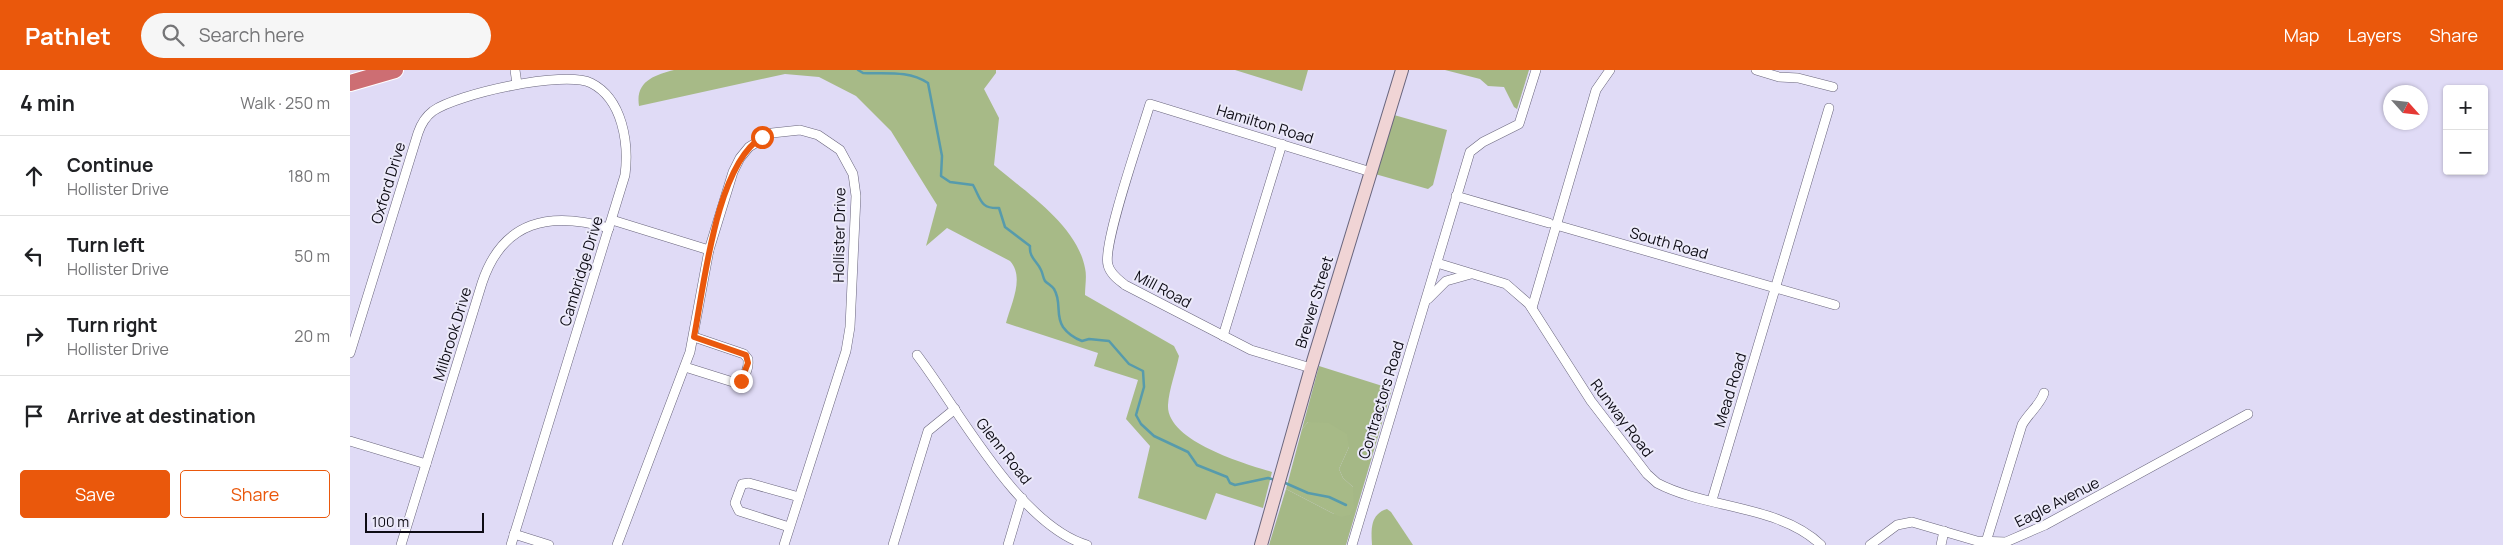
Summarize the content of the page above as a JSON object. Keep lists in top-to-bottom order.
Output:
{
  "streets": {
    "main road": ["Brewer Street"],
    "street": [
      "Hamilton Road",
      "Oxford Drive",
      "Hollister Drive",
      "South Road",
      "Cambridge Drive",
      "Mill Road",
      "Milbrook Drive",
      "Mead Road",
      "Contractors Road",
      "Runway Road",
      "Glenn Road",
      "Eagle Avenue"
    ]
  },
  "crossings": [
    ["Hamilton Road", "Mill Road"],
    ["Hamilton Road", "Brewer Street"],
    ["Oxford Drive", "Cambridge Drive"],
    ["Hollister Drive", "Milbrook Drive"],
    ["South Road", "Mead Road"],
    ["South Road", "Contractors Road"],
    ["Cambridge Drive", "Milbrook Drive"],
    ["Mill Road", "Brewer Street"],
    ["Mead Road", "Runway Road"],
    ["Contractors Road", "Runway Road"]
  ],
  "scale_bar": "100 m",
  "north": "bottom right",
  "page": {
    "header": "Pathlet",
    "search": "Search here",
    "nav": ["Map", "Layers", "Share"],
    "heading": ["4 min", "Walk · 250 m"],
    "map_buttons": ["+", "−"],
    "list": [
      ["Continue", "Hollister Drive", "180 m"],
      ["Turn left", "Hollister Drive", "50 m"],
      ["Turn right", "Hollister Drive", "20 m"],
      "Arrive at destination"
    ],
    "buttons": ["Save", "Share"],
    "scale": "100 m"
  }
}
